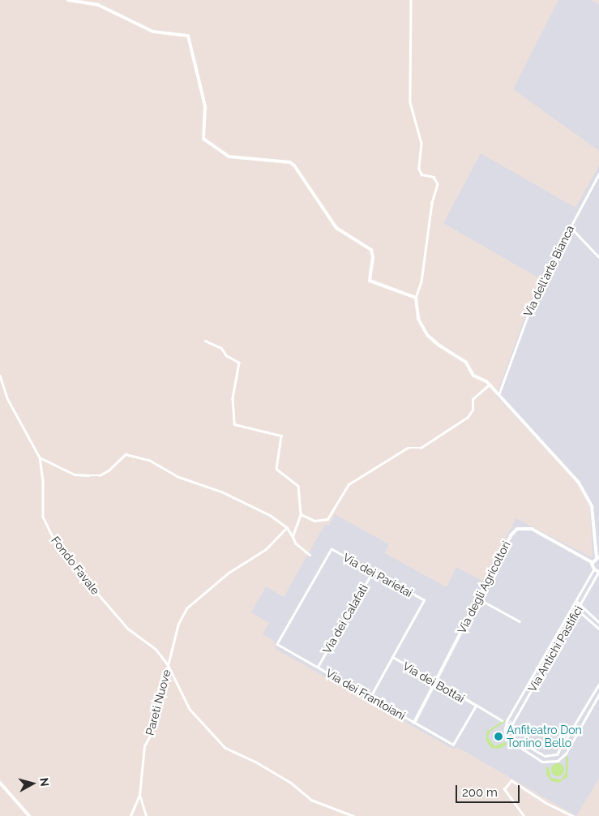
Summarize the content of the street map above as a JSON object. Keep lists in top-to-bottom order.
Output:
{
  "streets": {
    "street": [
      "Via dell'arte Bianca",
      "Fondo Favale",
      "Via dei Parietai",
      "Via degli Agricoltori",
      "Via dei Calafati",
      "Via Antichi Pastifici",
      "Via dei Bottai",
      "Via dei Frantoiani",
      "Pareti Nuove"
    ]
  },
  "crossings": [
    ["Fondo Favale", "Pareti Nuove"],
    ["Via dei Parietai", "Via dei Calafati"],
    ["Via dei Parietai", "Via dei Bottai"],
    ["Via dei Parietai", "Via dei Frantoiani"],
    ["Via degli Agricoltori", "Via dei Bottai"],
    ["Via degli Agricoltori", "Via dei Frantoiani"],
    ["Via dei Calafati", "Via dei Frantoiani"],
    ["Via dei Bottai", "Via dei Frantoiani"]
  ],
  "places": ["Anfiteatro Don Tonino Bello"],
  "scale_bar": "200 m",
  "north": "right"
}
